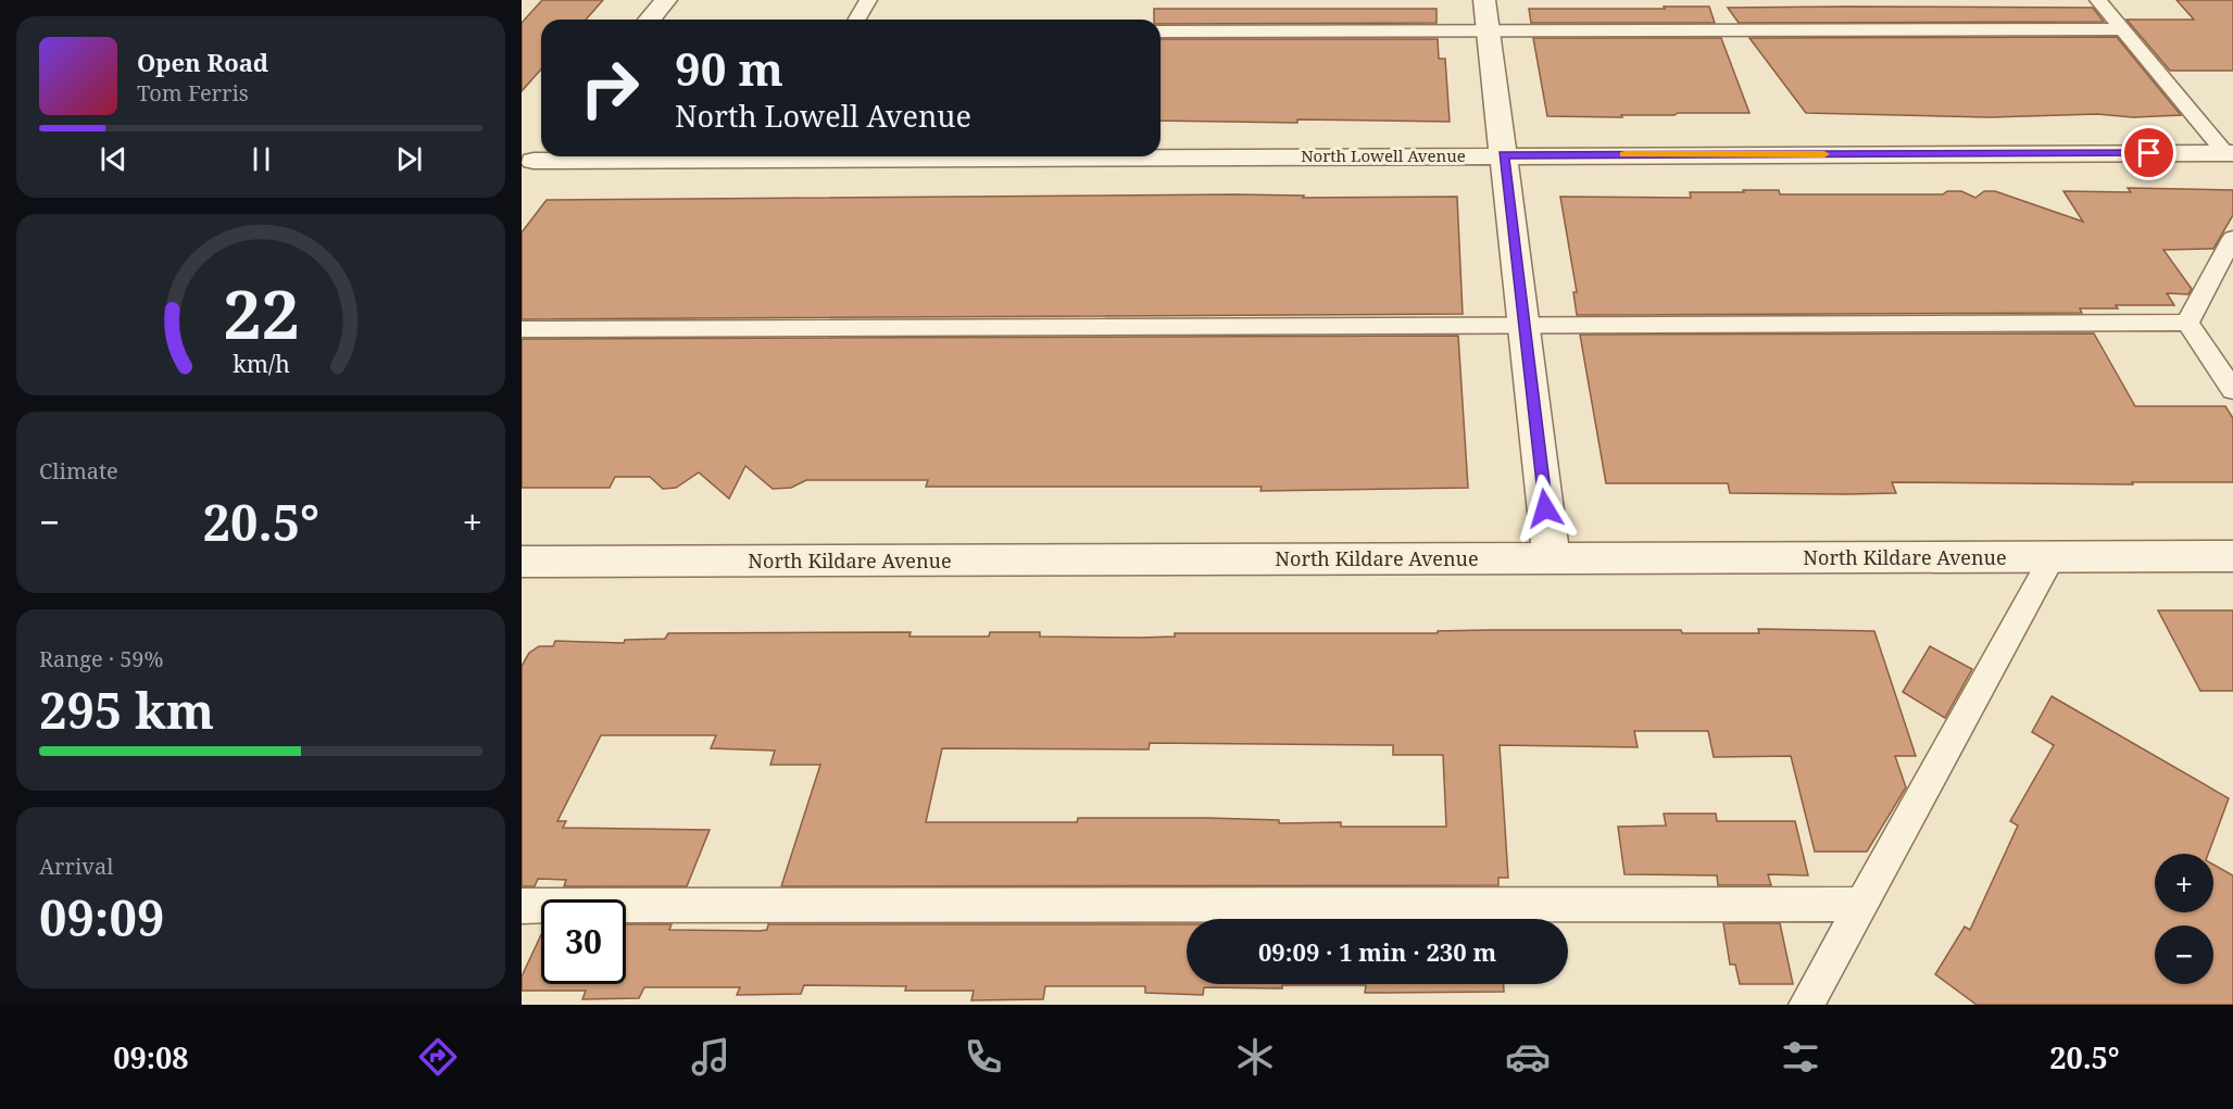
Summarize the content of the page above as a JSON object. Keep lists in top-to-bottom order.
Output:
{
  "streets": {
    "street": ["North Lowell Avenue", "North Kildare Avenue"]
  },
  "page": {
    "turn": ["90 m", "North Lowell Avenue"],
    "song": ["Open Road", "Tom Ferris"],
    "tile": [
      "Climate",
      ["Range · 59%", "295 km"],
      ["Arrival", "09:09"]
    ],
    "heat": ["−", "20.5°", "+"],
    "map_buttons": ["+", "−"],
    "limit": "30",
    "trip": "09:09 · 1 min · 230 m",
    "tabs": ["09:08", "20.5°"],
    "gauge": ["22", "km/h"]
  }
}
